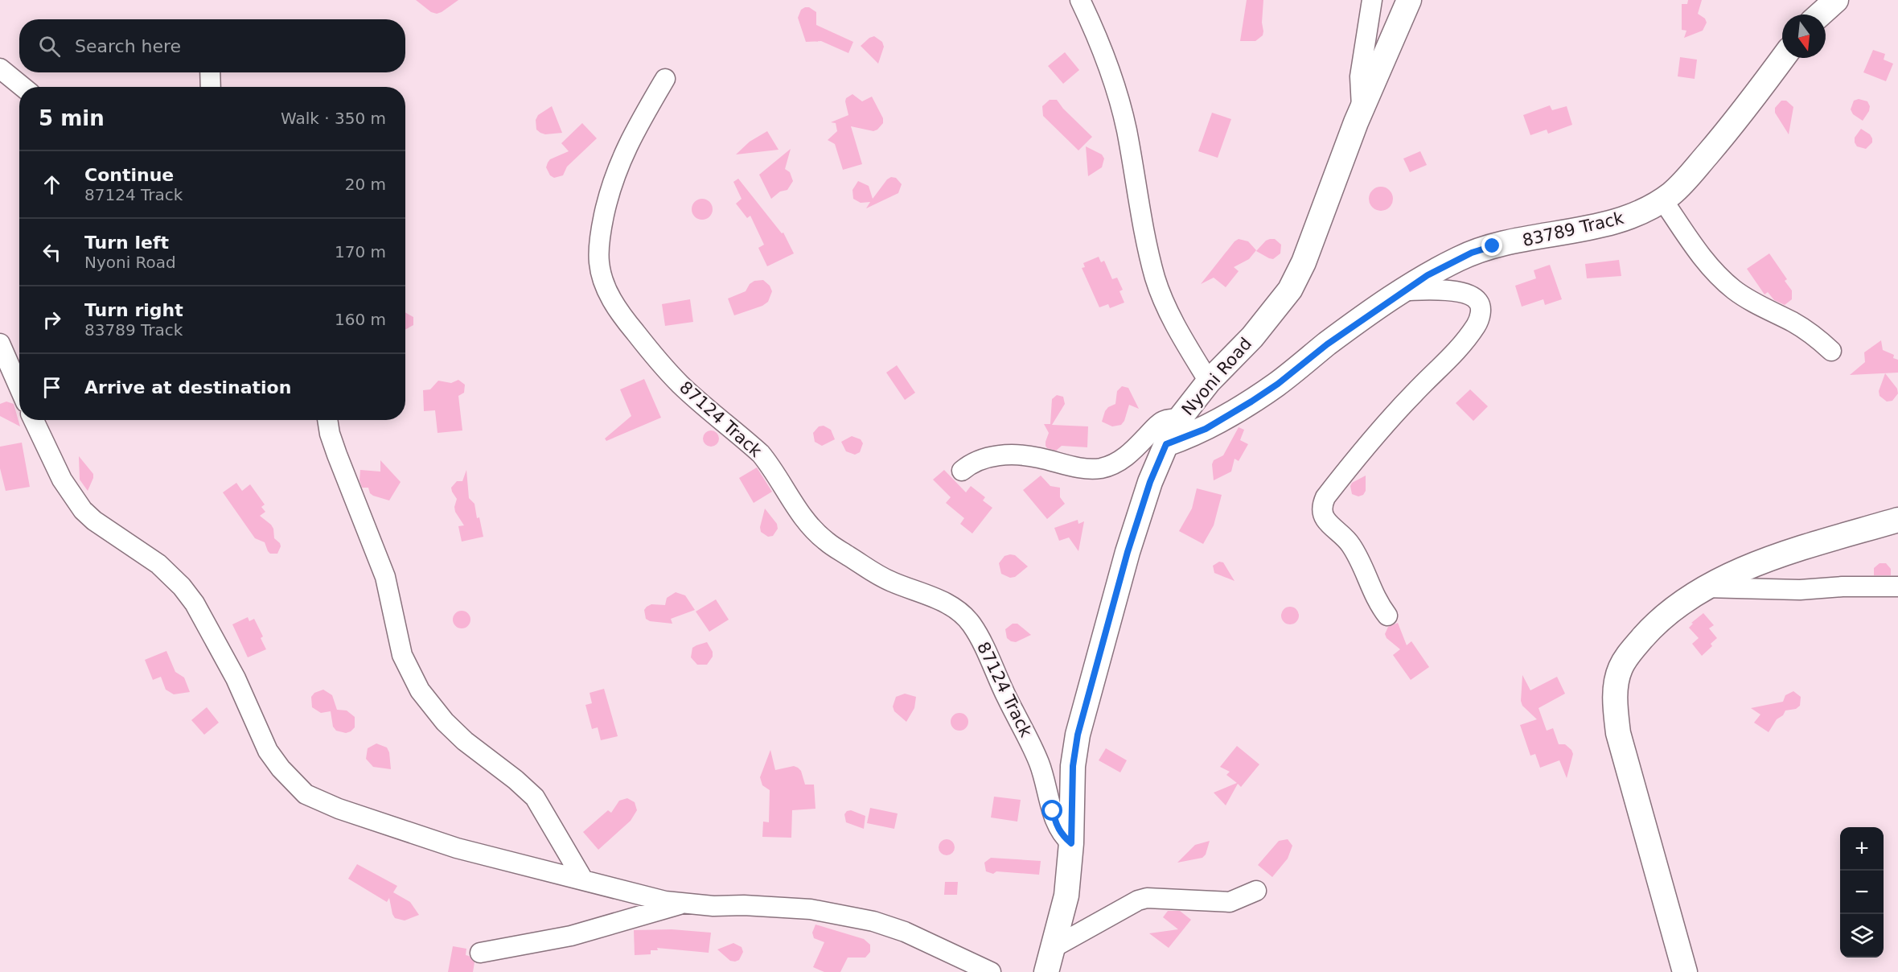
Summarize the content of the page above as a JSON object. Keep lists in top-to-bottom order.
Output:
{
  "streets": {
    "street": ["83789 Track", "Nyoni Road", "87124 Track"]
  },
  "crossings": [
    ["83789 Track", "Nyoni Road"],
    ["Nyoni Road", "87124 Track"]
  ],
  "north": "bottom",
  "page": {
    "search": "Search here",
    "heading": ["5 min", "Walk · 350 m"],
    "list": [
      ["Continue", "87124 Track", "20 m"],
      ["Turn left", "Nyoni Road", "170 m"],
      ["Turn right", "83789 Track", "160 m"],
      "Arrive at destination"
    ],
    "map_buttons": ["+", "−"]
  }
}
